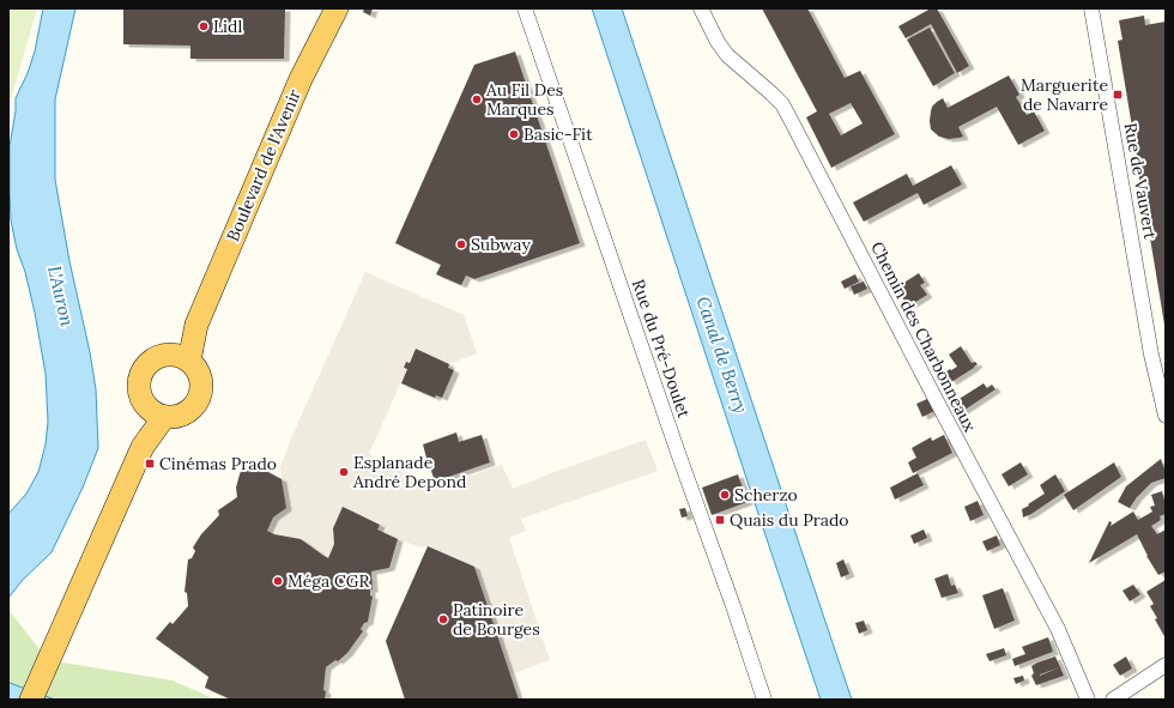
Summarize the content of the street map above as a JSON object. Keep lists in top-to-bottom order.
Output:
{
  "streets": {
    "main road": ["Boulevard de l'Avenir"],
    "street": ["Rue de Vauvert", "Chemin des Charbonneaux", "Rue du Pré-Doulet"]
  },
  "water": ["L'Auron", "Canal de Berry"],
  "places": {
    "other": [
      "Lidl",
      "Au Fil Des Marques",
      "Basic-Fit",
      "Subway",
      "Esplanade André Depond",
      "Scherzo",
      "Méga CGR",
      "Patinoire de Bourges"
    ],
    "transit": ["Marguerite de Navarre", "Cinémas Prado", "Quais du Prado"]
  }
}
